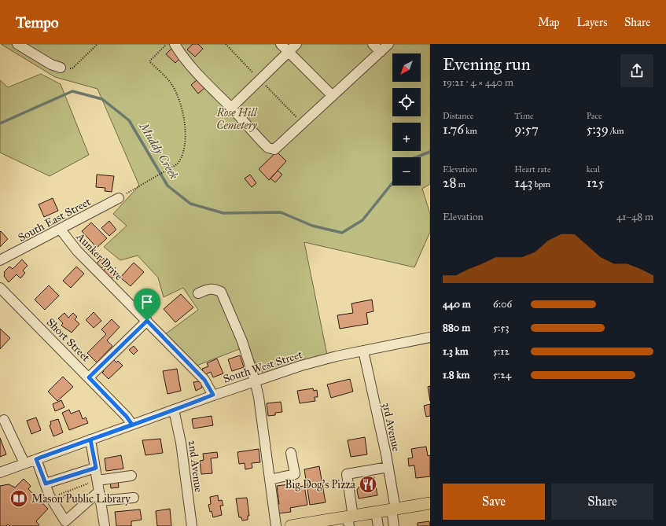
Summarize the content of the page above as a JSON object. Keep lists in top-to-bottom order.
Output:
{
  "streets": {
    "street": [
      "South East Street",
      "Aunker Drive",
      "Short Street",
      "South West Street",
      "3rd Avenue",
      "2nd Avenue"
    ]
  },
  "crossings": [
    ["South East Street", "Aunker Drive"],
    ["Aunker Drive", "South West Street"],
    ["Short Street", "South West Street"],
    ["South West Street", "3rd Avenue"],
    ["South West Street", "2nd Avenue"]
  ],
  "water": ["Muddy Creek"],
  "parks": ["Rose Hill Cemetery"],
  "places": {
    "restaurant": ["Big Dog's Pizza"],
    "library": ["Mason Public Library"]
  },
  "north": "bottom left",
  "page": {
    "header": "Tempo",
    "nav": ["Map", "Layers", "Share"],
    "heading": ["Evening run", "19:21 · 4 × 440 m"],
    "map_buttons": ["+", "−"],
    "stats": [
      ["Distance", "1.76 km"],
      ["Time", "9:57"],
      ["Pace", "5:39 /km"],
      ["Elevation", "28 m"],
      ["Heart rate", "143 bpm"],
      ["kcal", "125"]
    ],
    "chart": ["Elevation", "41–48 m"],
    "list": [
      {
        "name": "440 m",
        "note": "6:06"
      },
      {
        "name": "880 m",
        "note": "5:53"
      },
      {
        "name": "1.3 km",
        "note": "5:12"
      },
      {
        "name": "1.8 km",
        "note": "5:24"
      }
    ],
    "buttons": ["Save", "Share"]
  }
}
